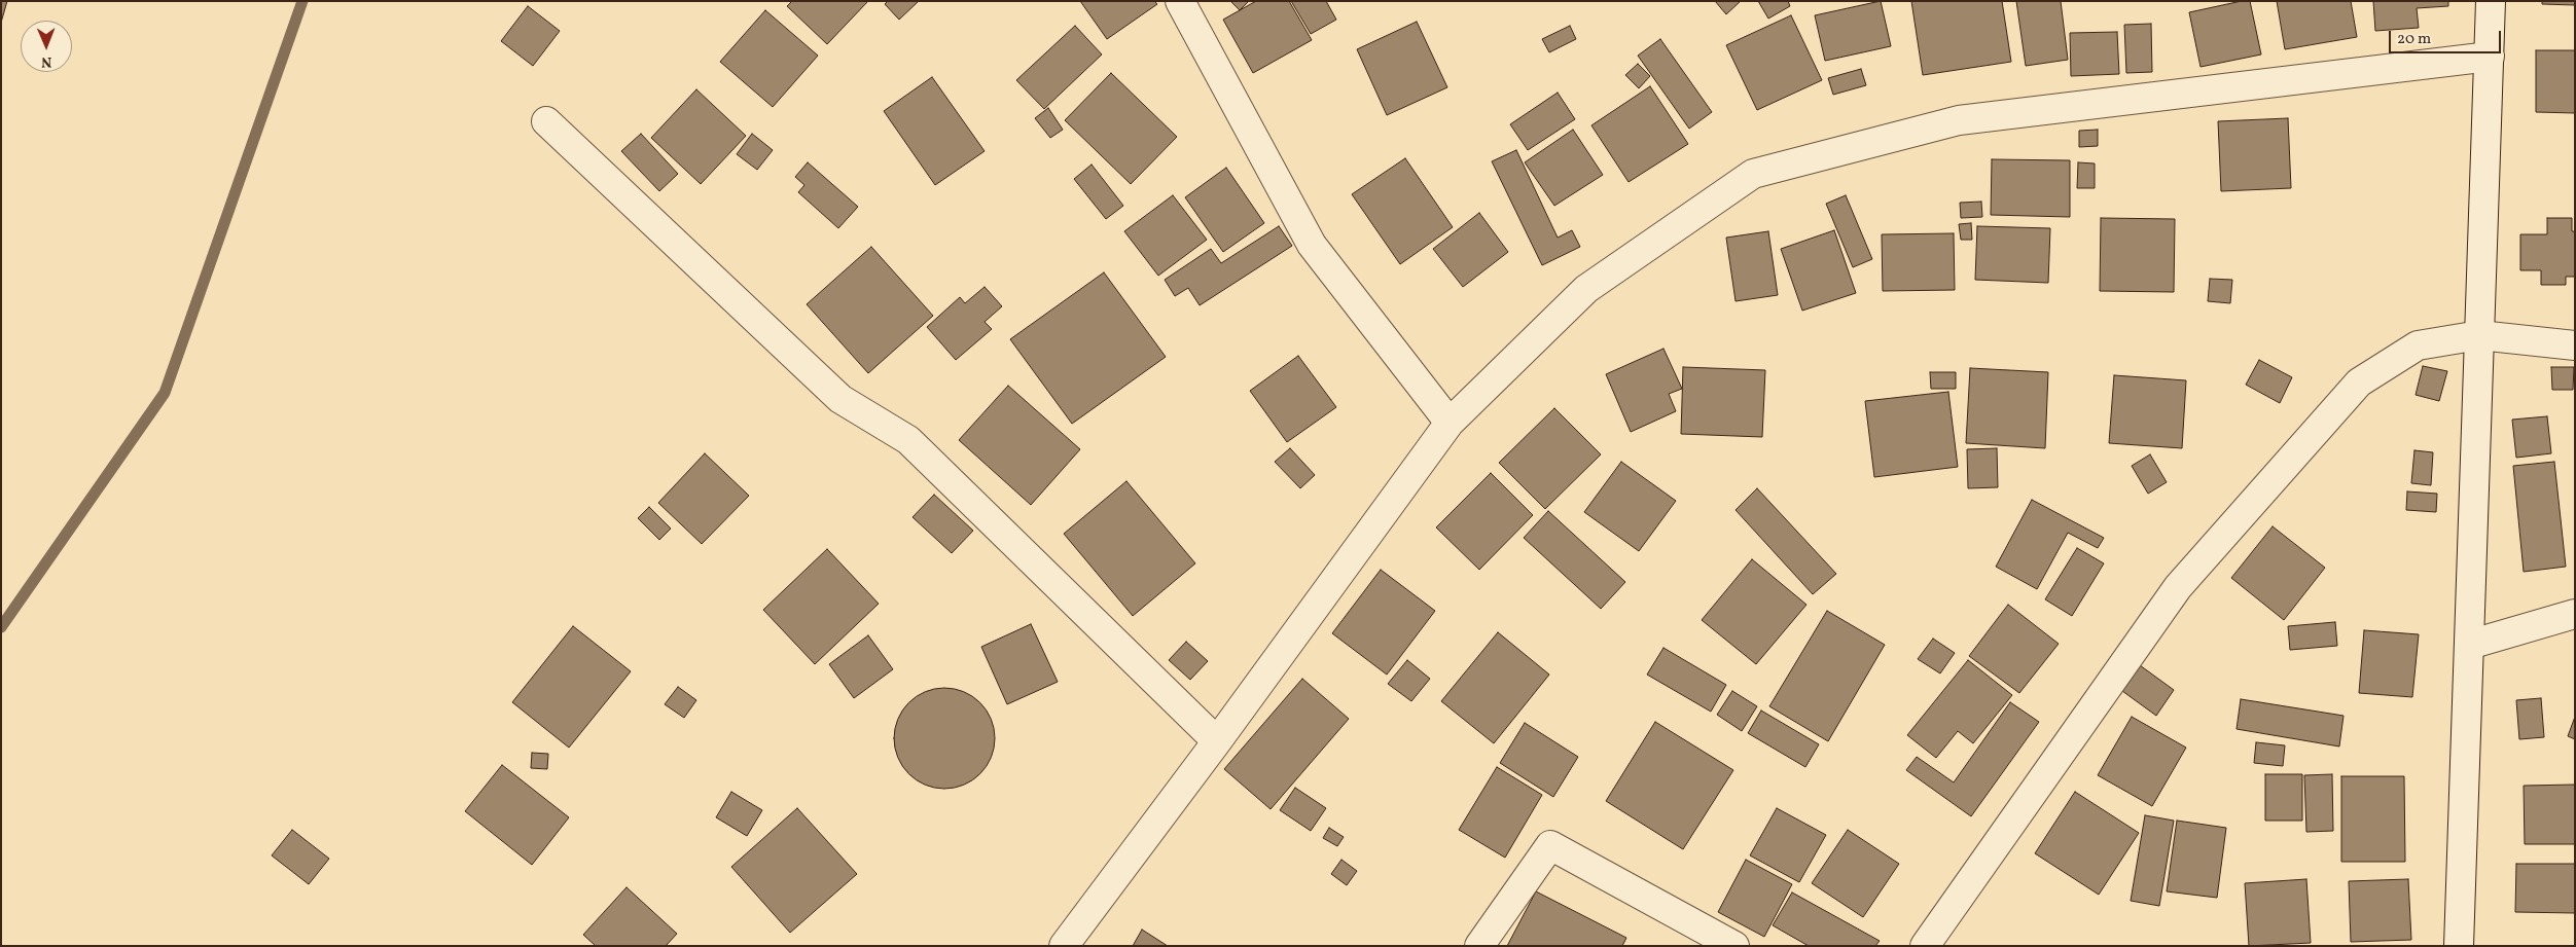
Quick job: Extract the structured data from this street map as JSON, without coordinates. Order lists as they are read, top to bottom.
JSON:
{
  "scale_bar": "20 m",
  "north": "bottom"
}
